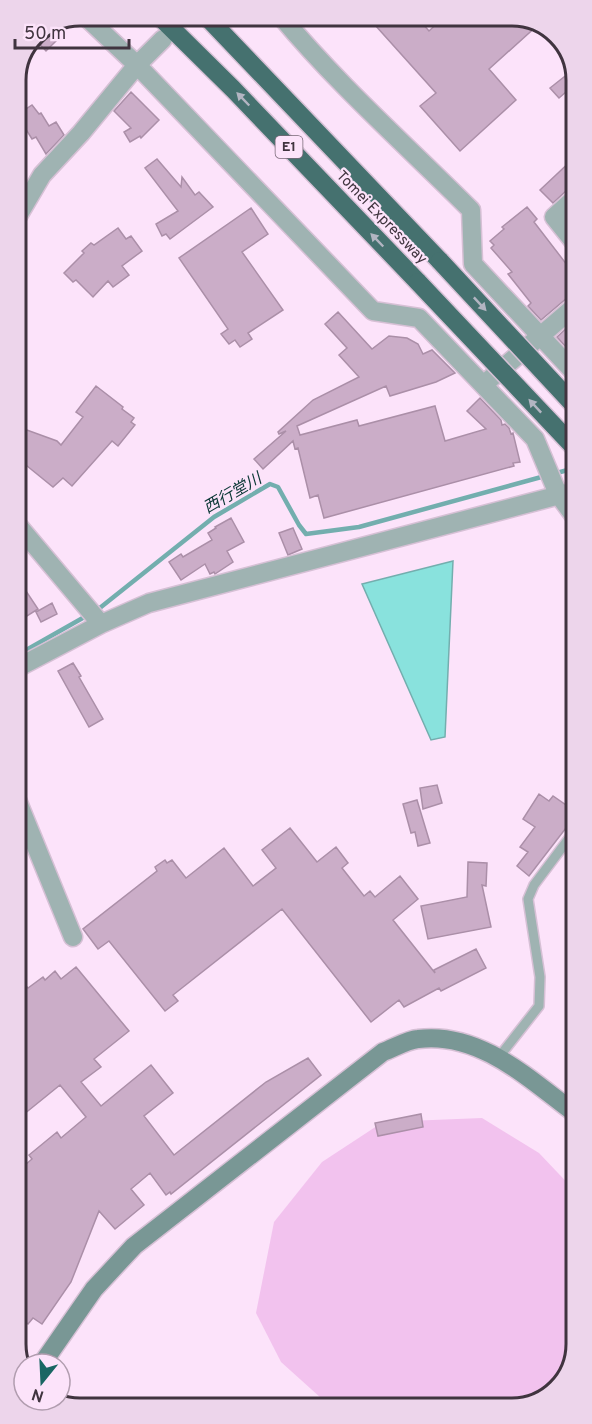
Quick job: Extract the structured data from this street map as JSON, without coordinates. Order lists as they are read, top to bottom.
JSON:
{
  "streets": {
    "highway": ["E1", "Tomei Expressway"]
  },
  "water": ["西行堂川"],
  "scale_bar": "50 m",
  "north": "bottom"
}
